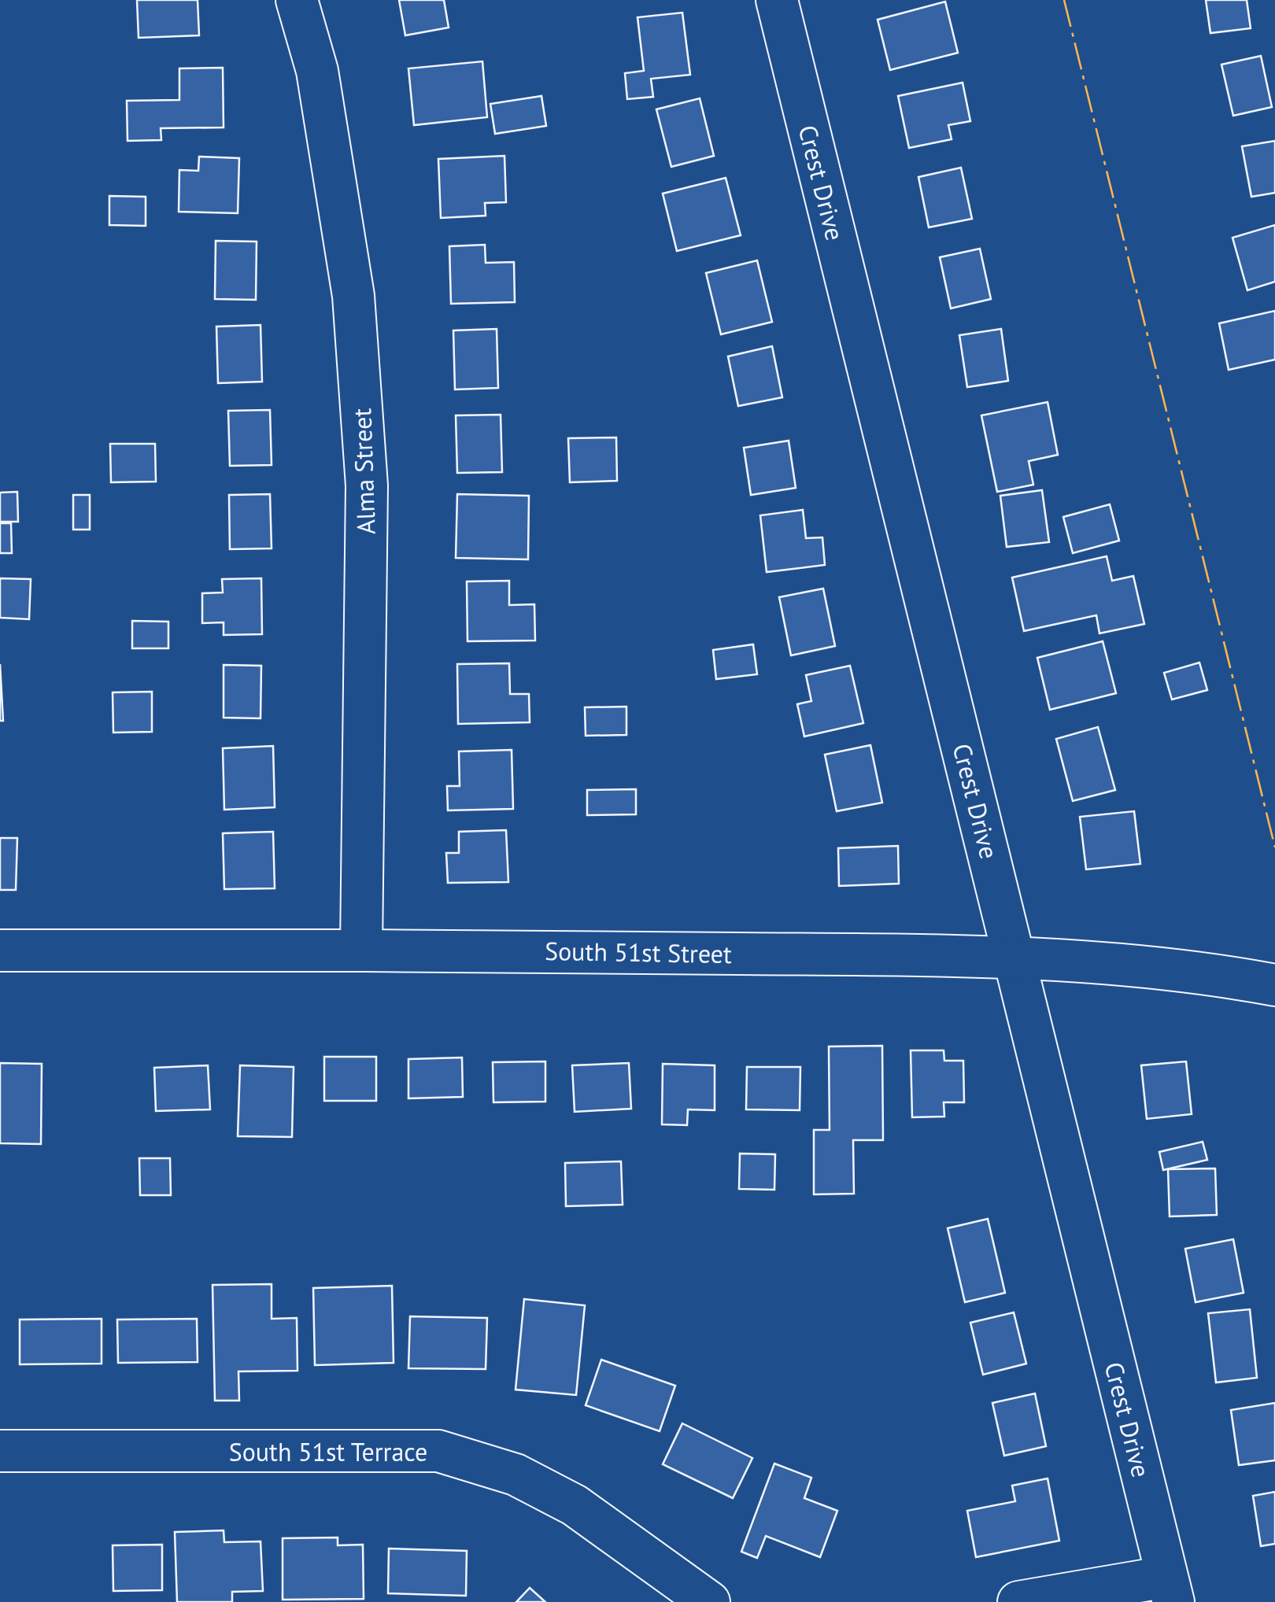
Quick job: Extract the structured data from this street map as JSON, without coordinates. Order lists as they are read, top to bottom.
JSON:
{
  "streets": {
    "street": [
      "Crest Drive",
      "Alma Street",
      "South 51st Street",
      "South 51st Terrace"
    ]
  },
  "crossings": [
    ["Crest Drive", "South 51st Street"],
    ["Alma Street", "South 51st Street"]
  ]
}
